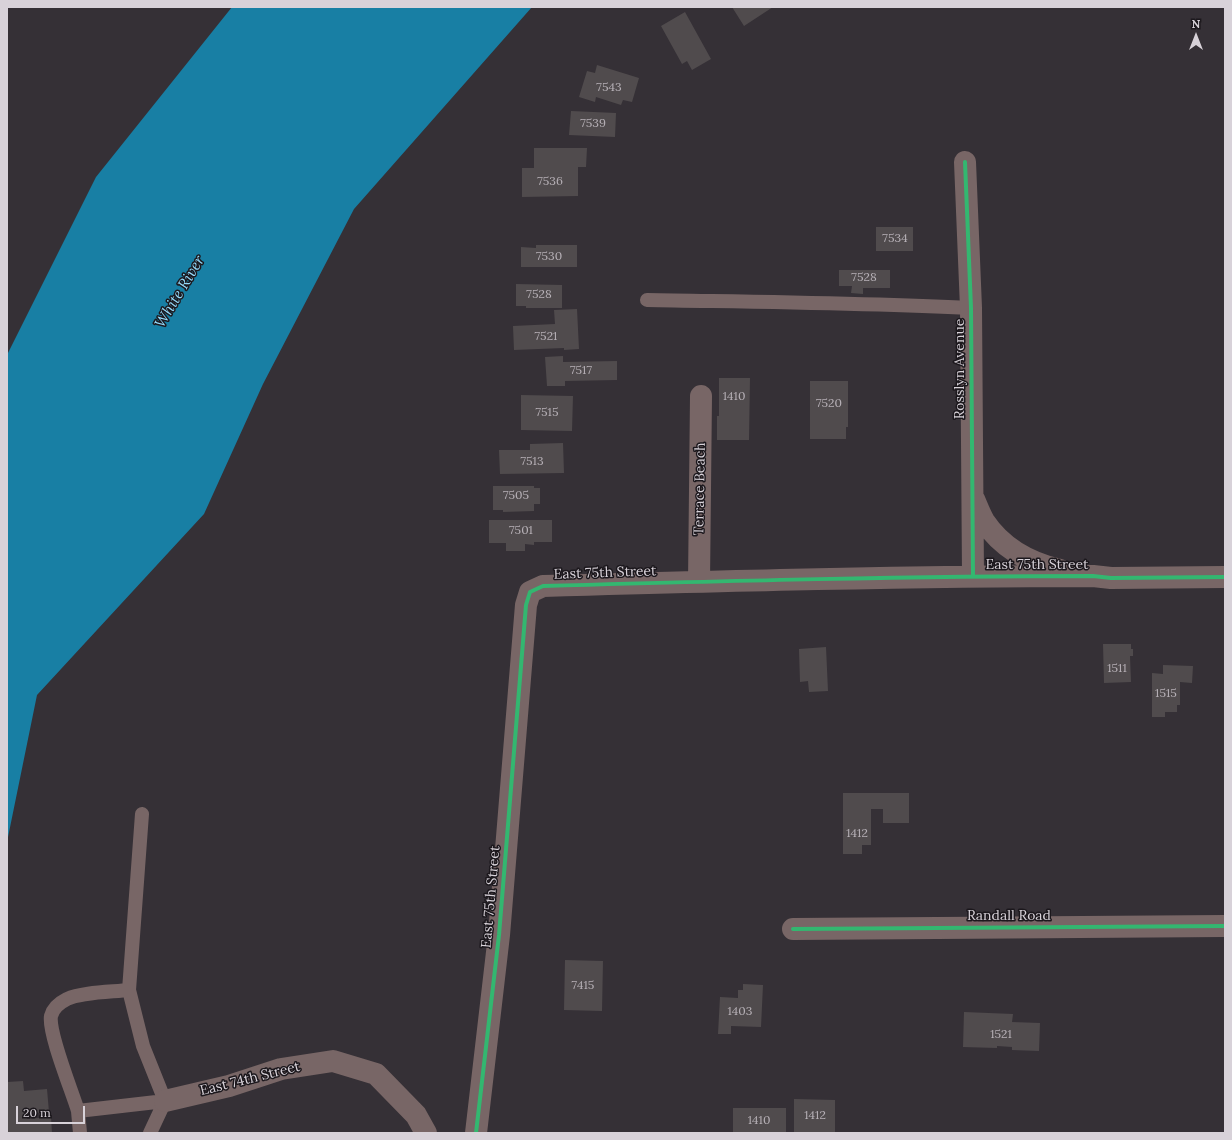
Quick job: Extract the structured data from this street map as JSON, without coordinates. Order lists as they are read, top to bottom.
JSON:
{
  "streets": {
    "street": [
      "Rosslyn Avenue",
      "Terrace Beach",
      "East 75th Street",
      "Randall Road",
      "East 74th Street"
    ]
  },
  "crossings": [
    ["Rosslyn Avenue", "East 75th Street"],
    ["Terrace Beach", "East 75th Street"]
  ],
  "water": ["White River"],
  "house_numbers": [
    "7543",
    "7539",
    "7536",
    "7534",
    "7530",
    "7528",
    "7528",
    "7521",
    "7517",
    "1410",
    "7520",
    "7515",
    "7513",
    "7505",
    "7501",
    "1511",
    "1515",
    "1412",
    "7415",
    "1403",
    "1521",
    "1412",
    "1410"
  ],
  "scale_bar": "20 m",
  "north": "top"
}
